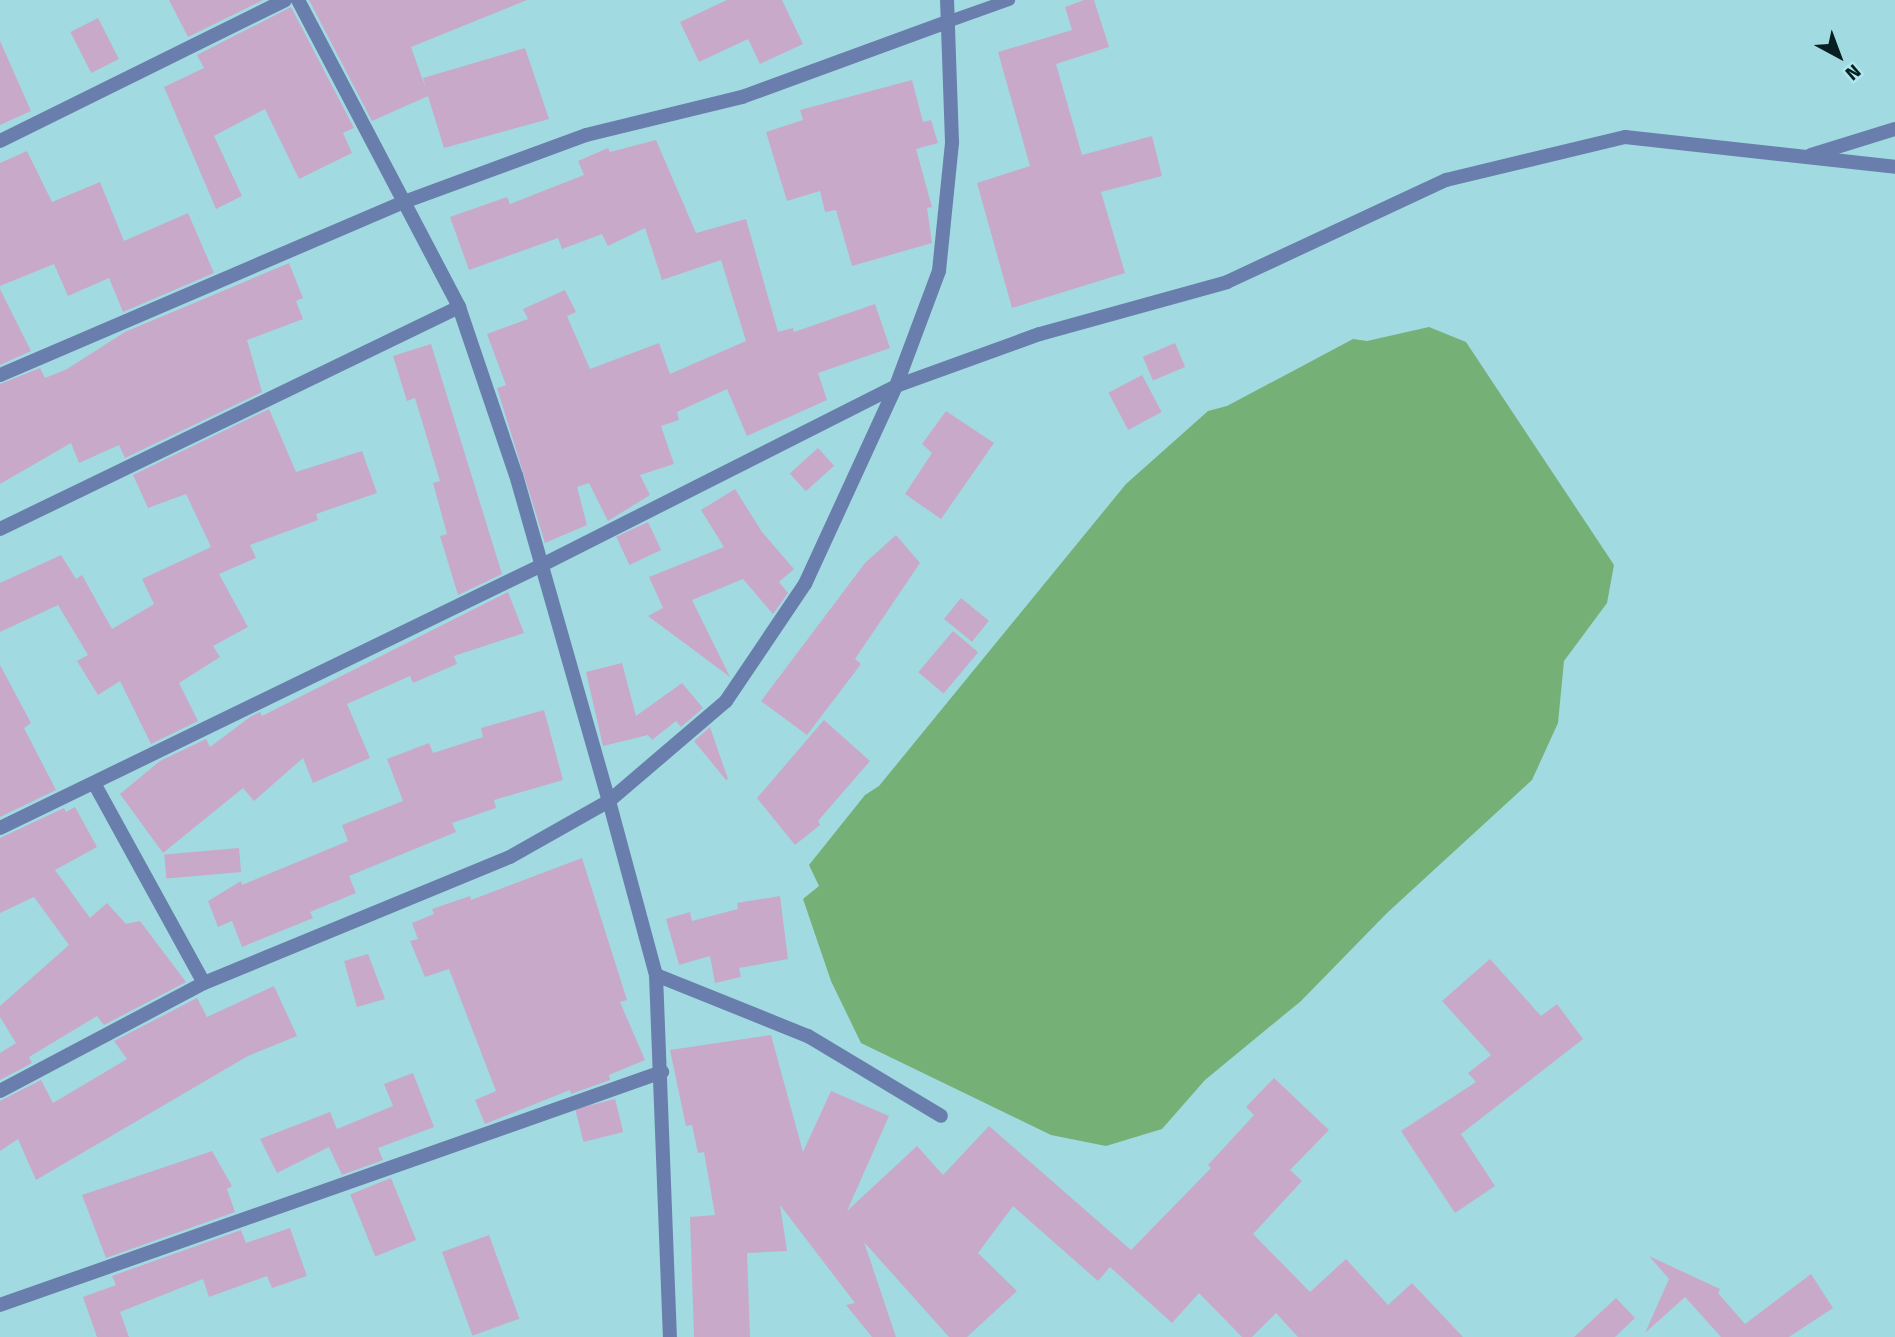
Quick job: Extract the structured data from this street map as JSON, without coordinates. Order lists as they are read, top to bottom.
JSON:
{
  "north": "bottom right"
}
